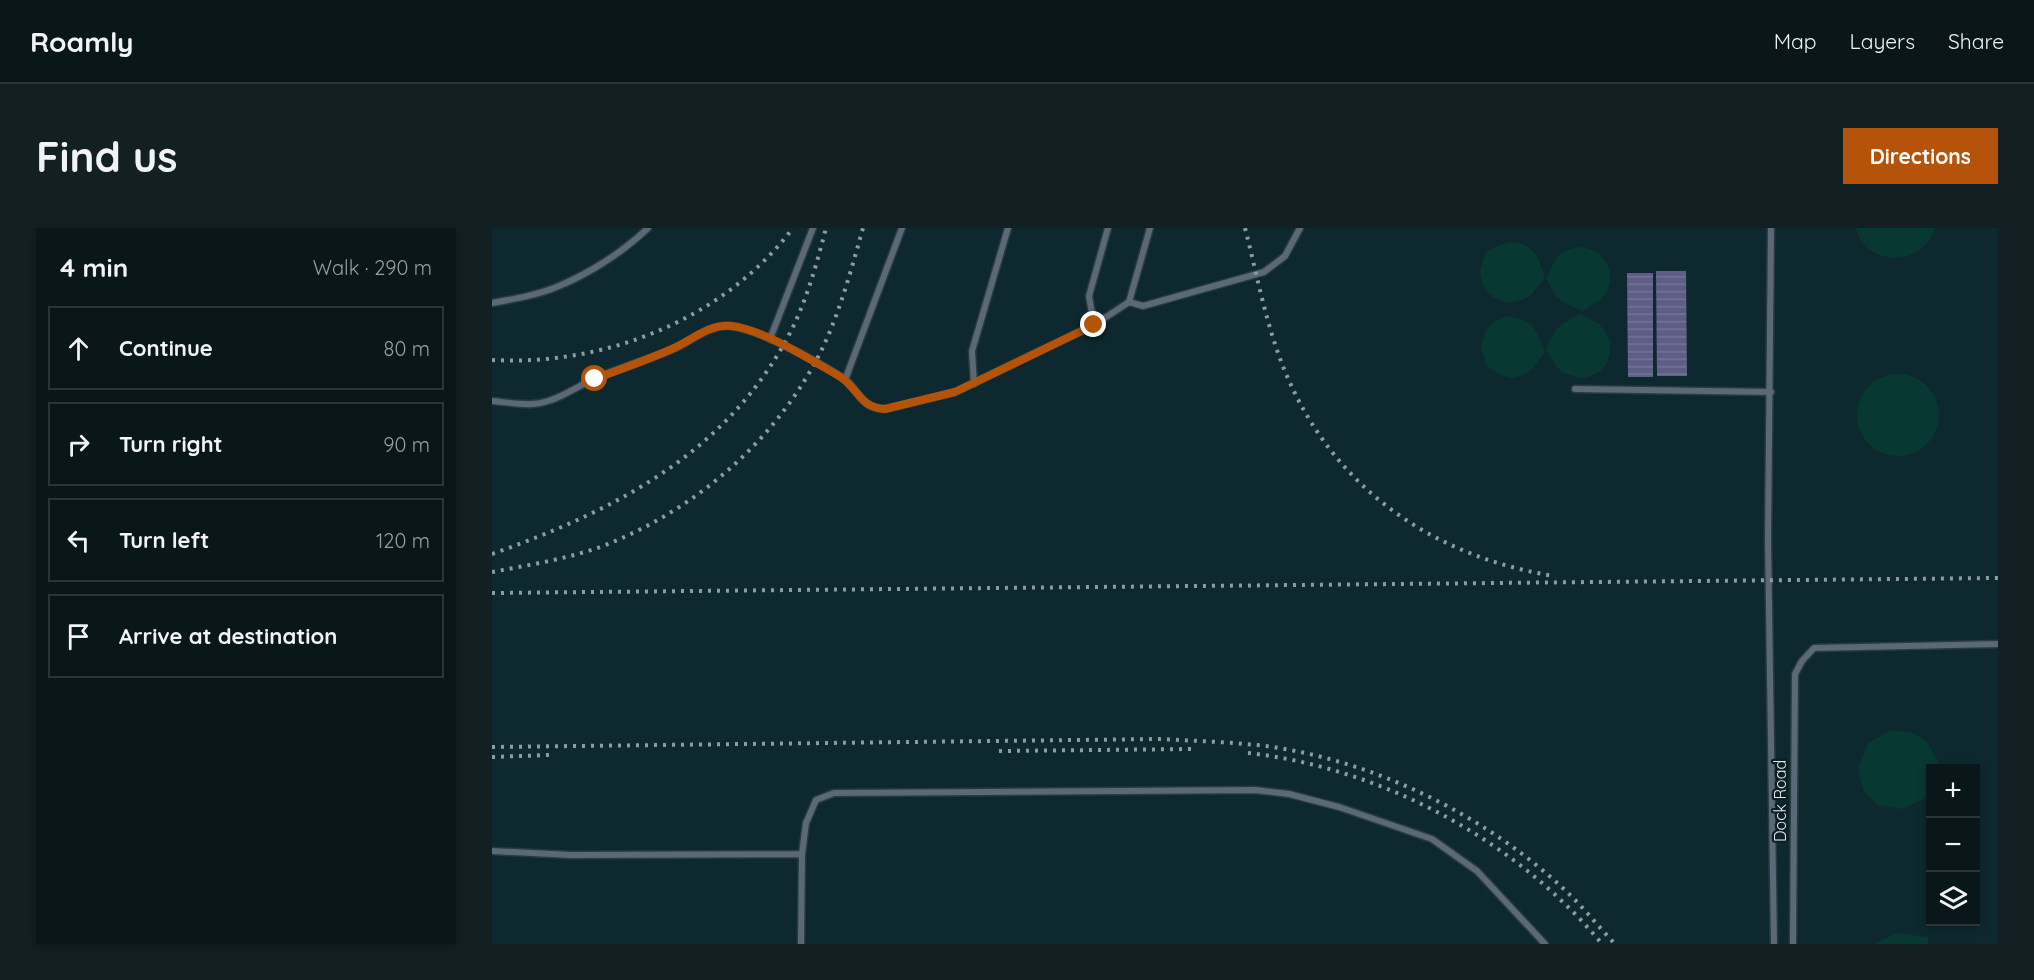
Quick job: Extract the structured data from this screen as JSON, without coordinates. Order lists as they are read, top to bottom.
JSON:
{
  "streets": {
    "lane": ["Dock Road"]
  },
  "page": {
    "header": "Roamly",
    "nav": ["Map", "Layers", "Share"],
    "buttons": "Directions",
    "title": "Find us",
    "heading": ["4 min", "Walk · 290 m"],
    "list": [
      ["Continue", "80 m"],
      ["Turn right", "90 m"],
      ["Turn left", "120 m"],
      "Arrive at destination"
    ],
    "map_buttons": ["+", "−"]
  }
}
